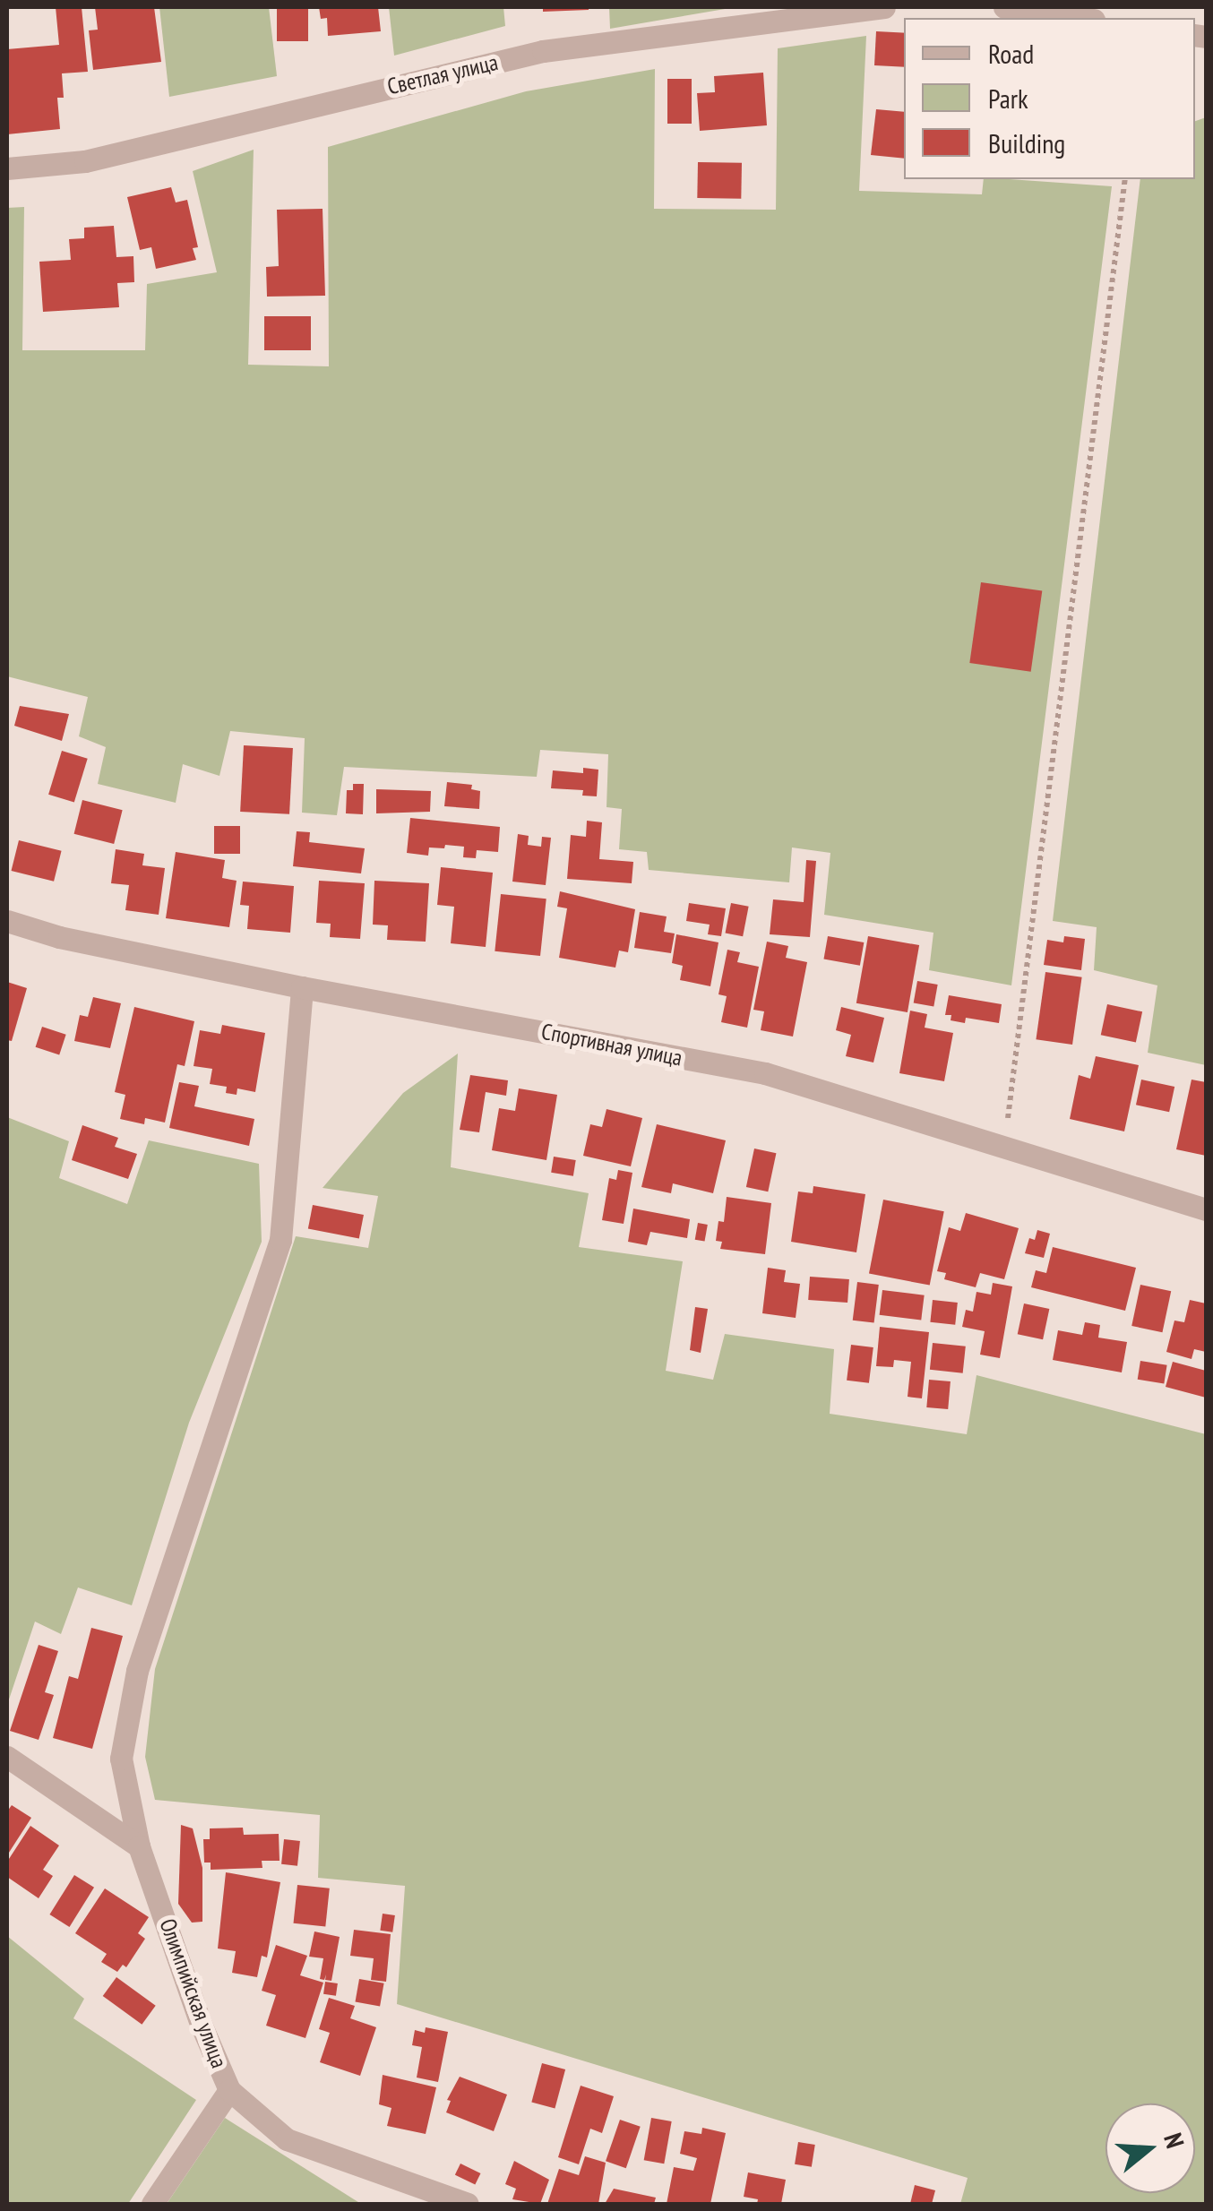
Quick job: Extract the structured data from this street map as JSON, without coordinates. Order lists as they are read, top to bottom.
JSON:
{
  "streets": {
    "street": ["Светлая улица", "Спортивная улица", "Олимпийская улица"]
  },
  "crossings": [
    ["Спортивная улица", "Олимпийская улица"]
  ],
  "legend": ["Road", "Park", "Building"],
  "north": "right"
}
